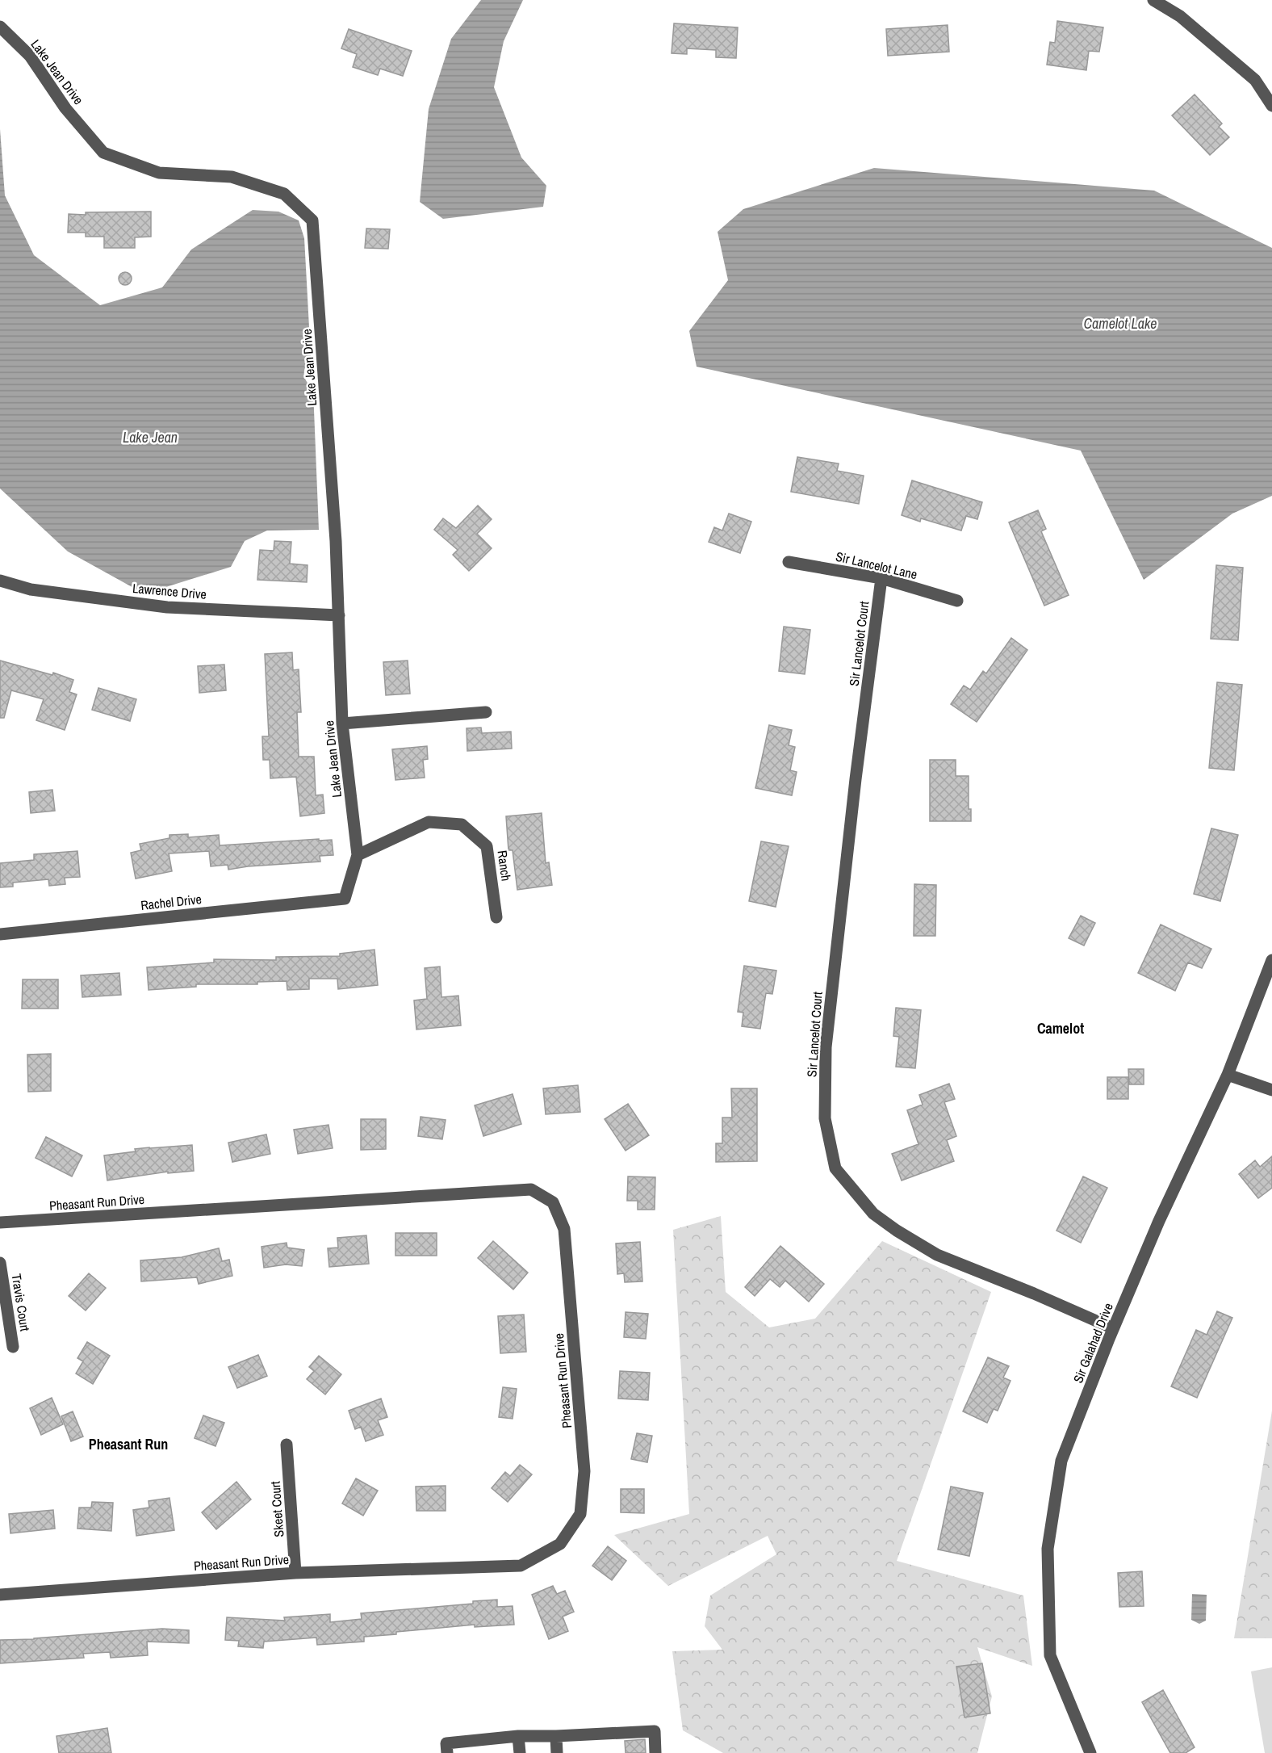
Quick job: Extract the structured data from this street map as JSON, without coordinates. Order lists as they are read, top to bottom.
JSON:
{
  "streets": {
    "street": [
      "Lake Jean Drive",
      "Sir Lancelot Lane",
      "Lawrence Drive",
      "Sir Lancelot Court",
      "Ranch",
      "Rachel Drive",
      "Pheasant Run Drive",
      "Travis Court",
      "Sir Galahad Drive",
      "Skeet Court"
    ]
  },
  "crossings": [
    ["Lake Jean Drive", "Lawrence Drive"],
    ["Lake Jean Drive", "Ranch"],
    ["Lake Jean Drive", "Rachel Drive"],
    ["Sir Lancelot Lane", "Sir Lancelot Court"],
    ["Sir Lancelot Court", "Sir Galahad Drive"],
    ["Pheasant Run Drive", "Skeet Court"]
  ],
  "districts": ["Camelot", "Pheasant Run"],
  "water": ["Camelot Lake", "Lake Jean"]
}
